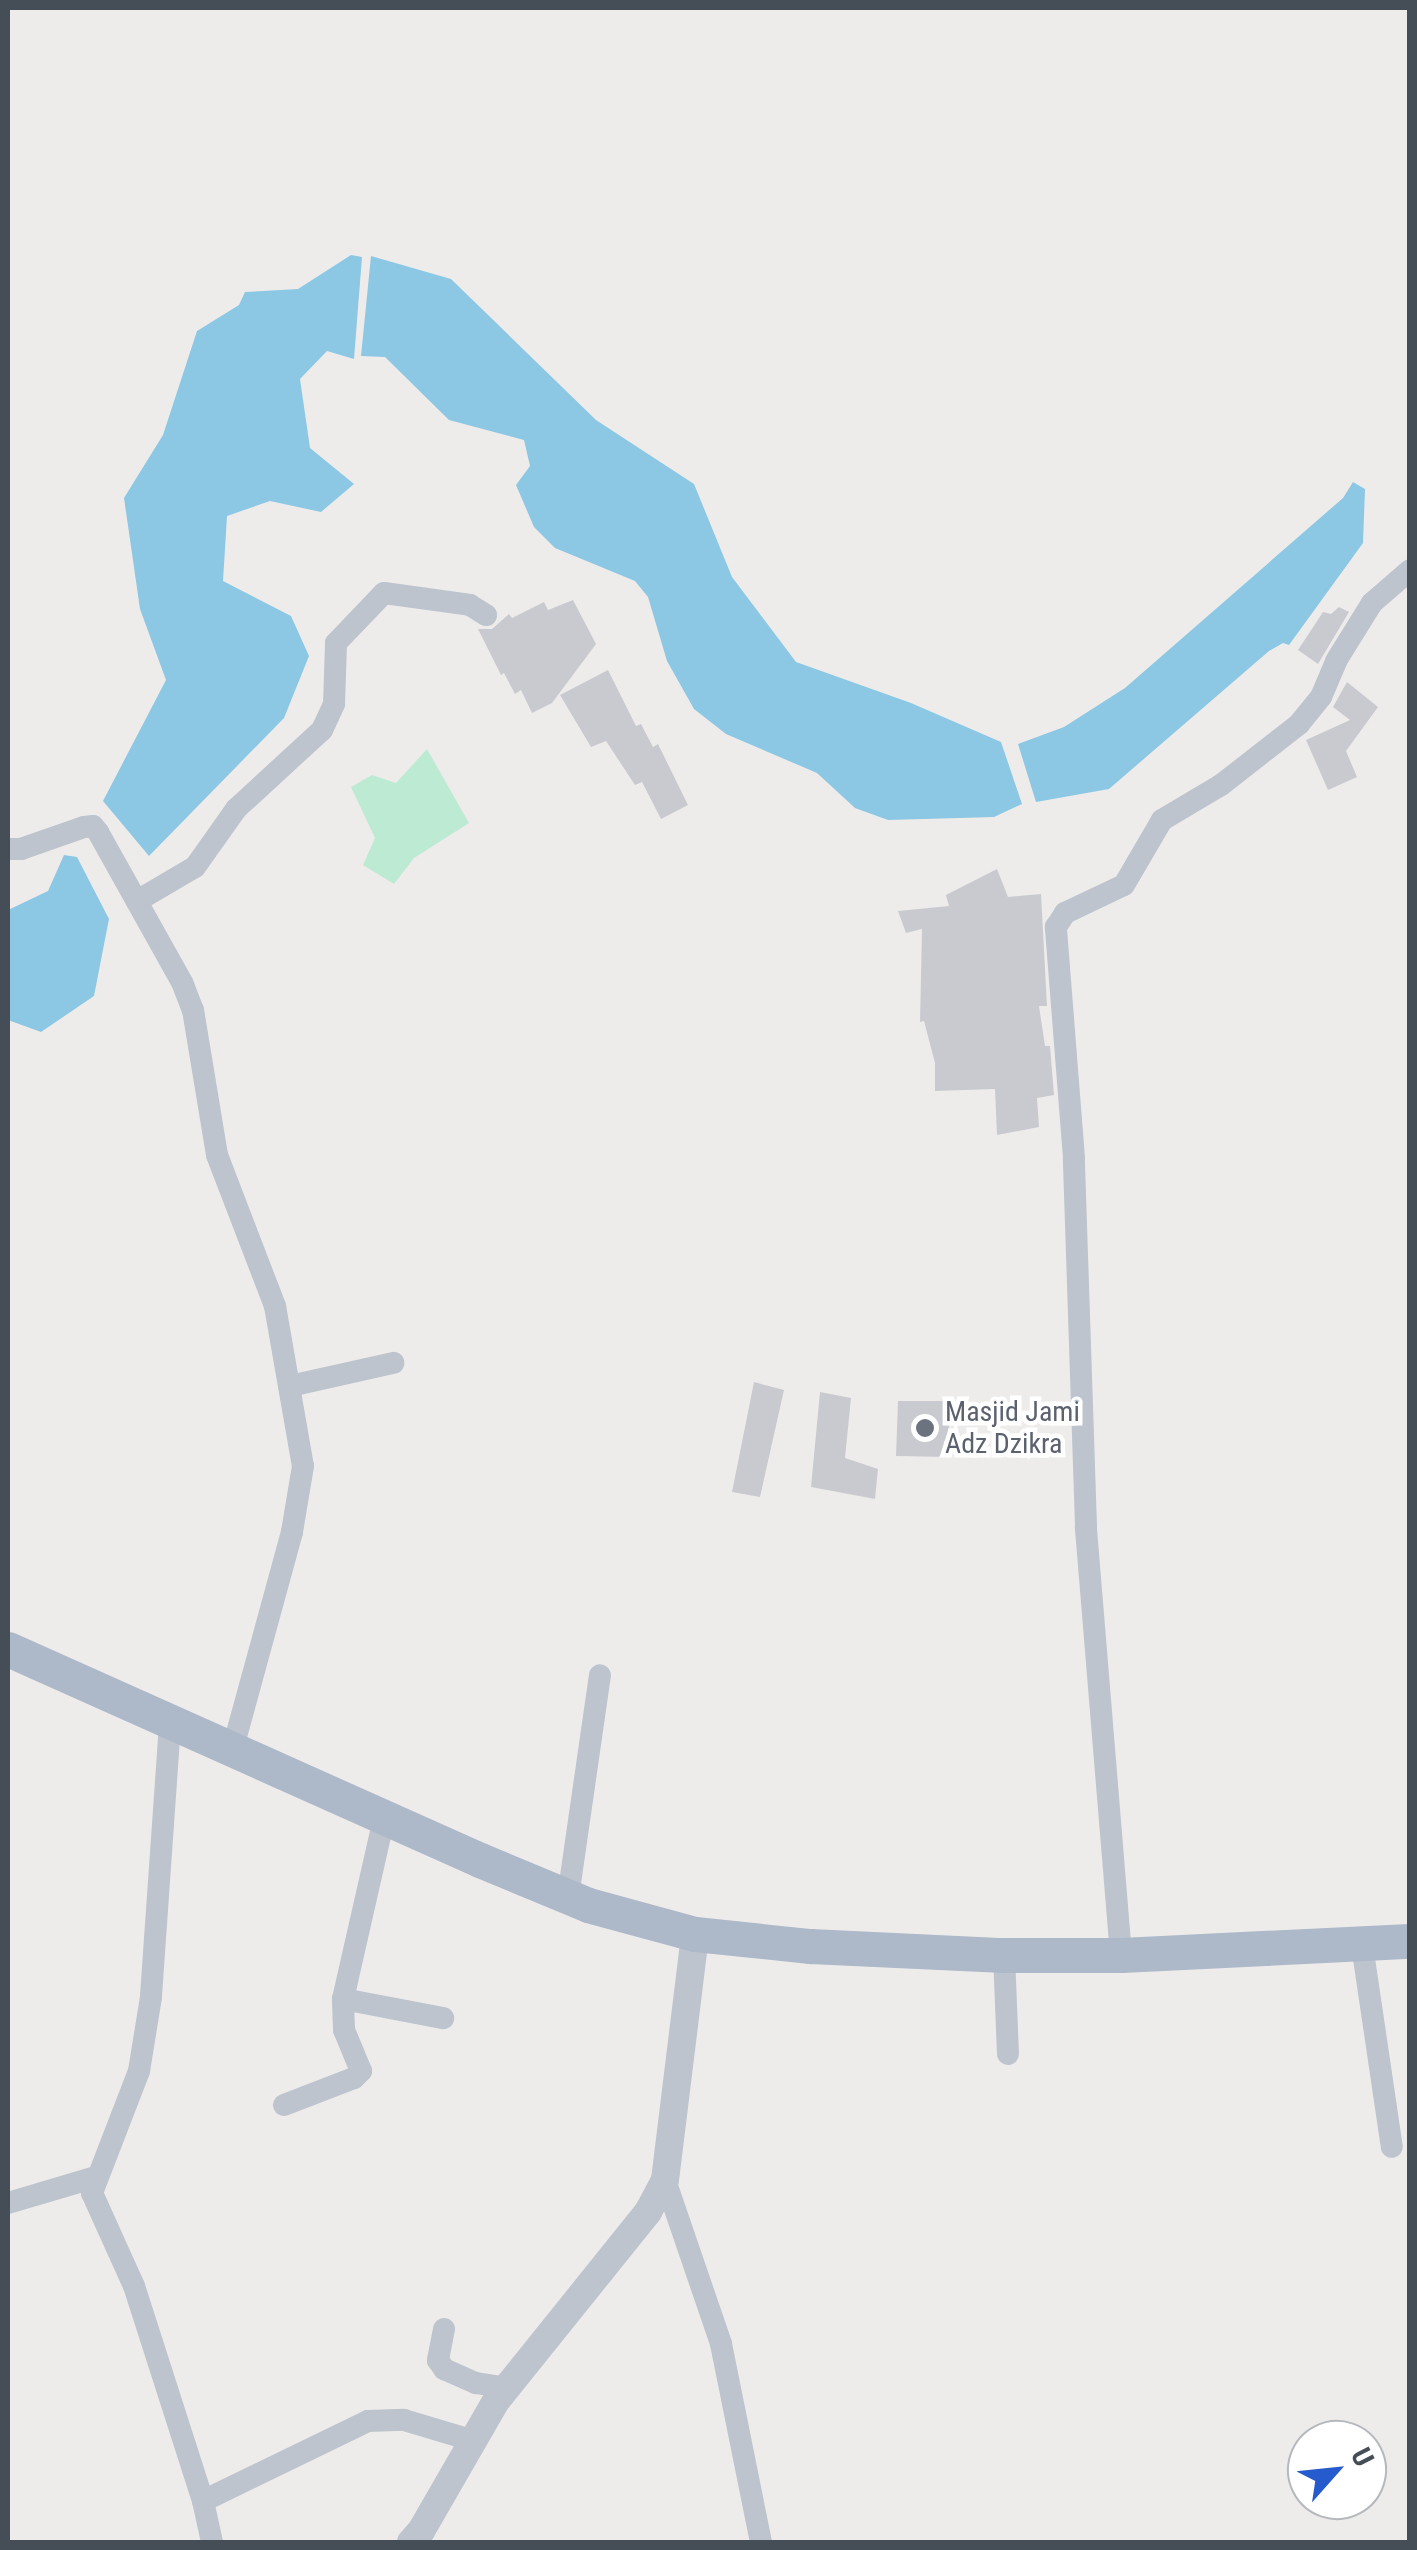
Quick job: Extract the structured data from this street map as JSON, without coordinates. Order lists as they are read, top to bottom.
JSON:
{
  "places": ["Masjid Jami Adz Dzikra"],
  "north": "top right"
}
